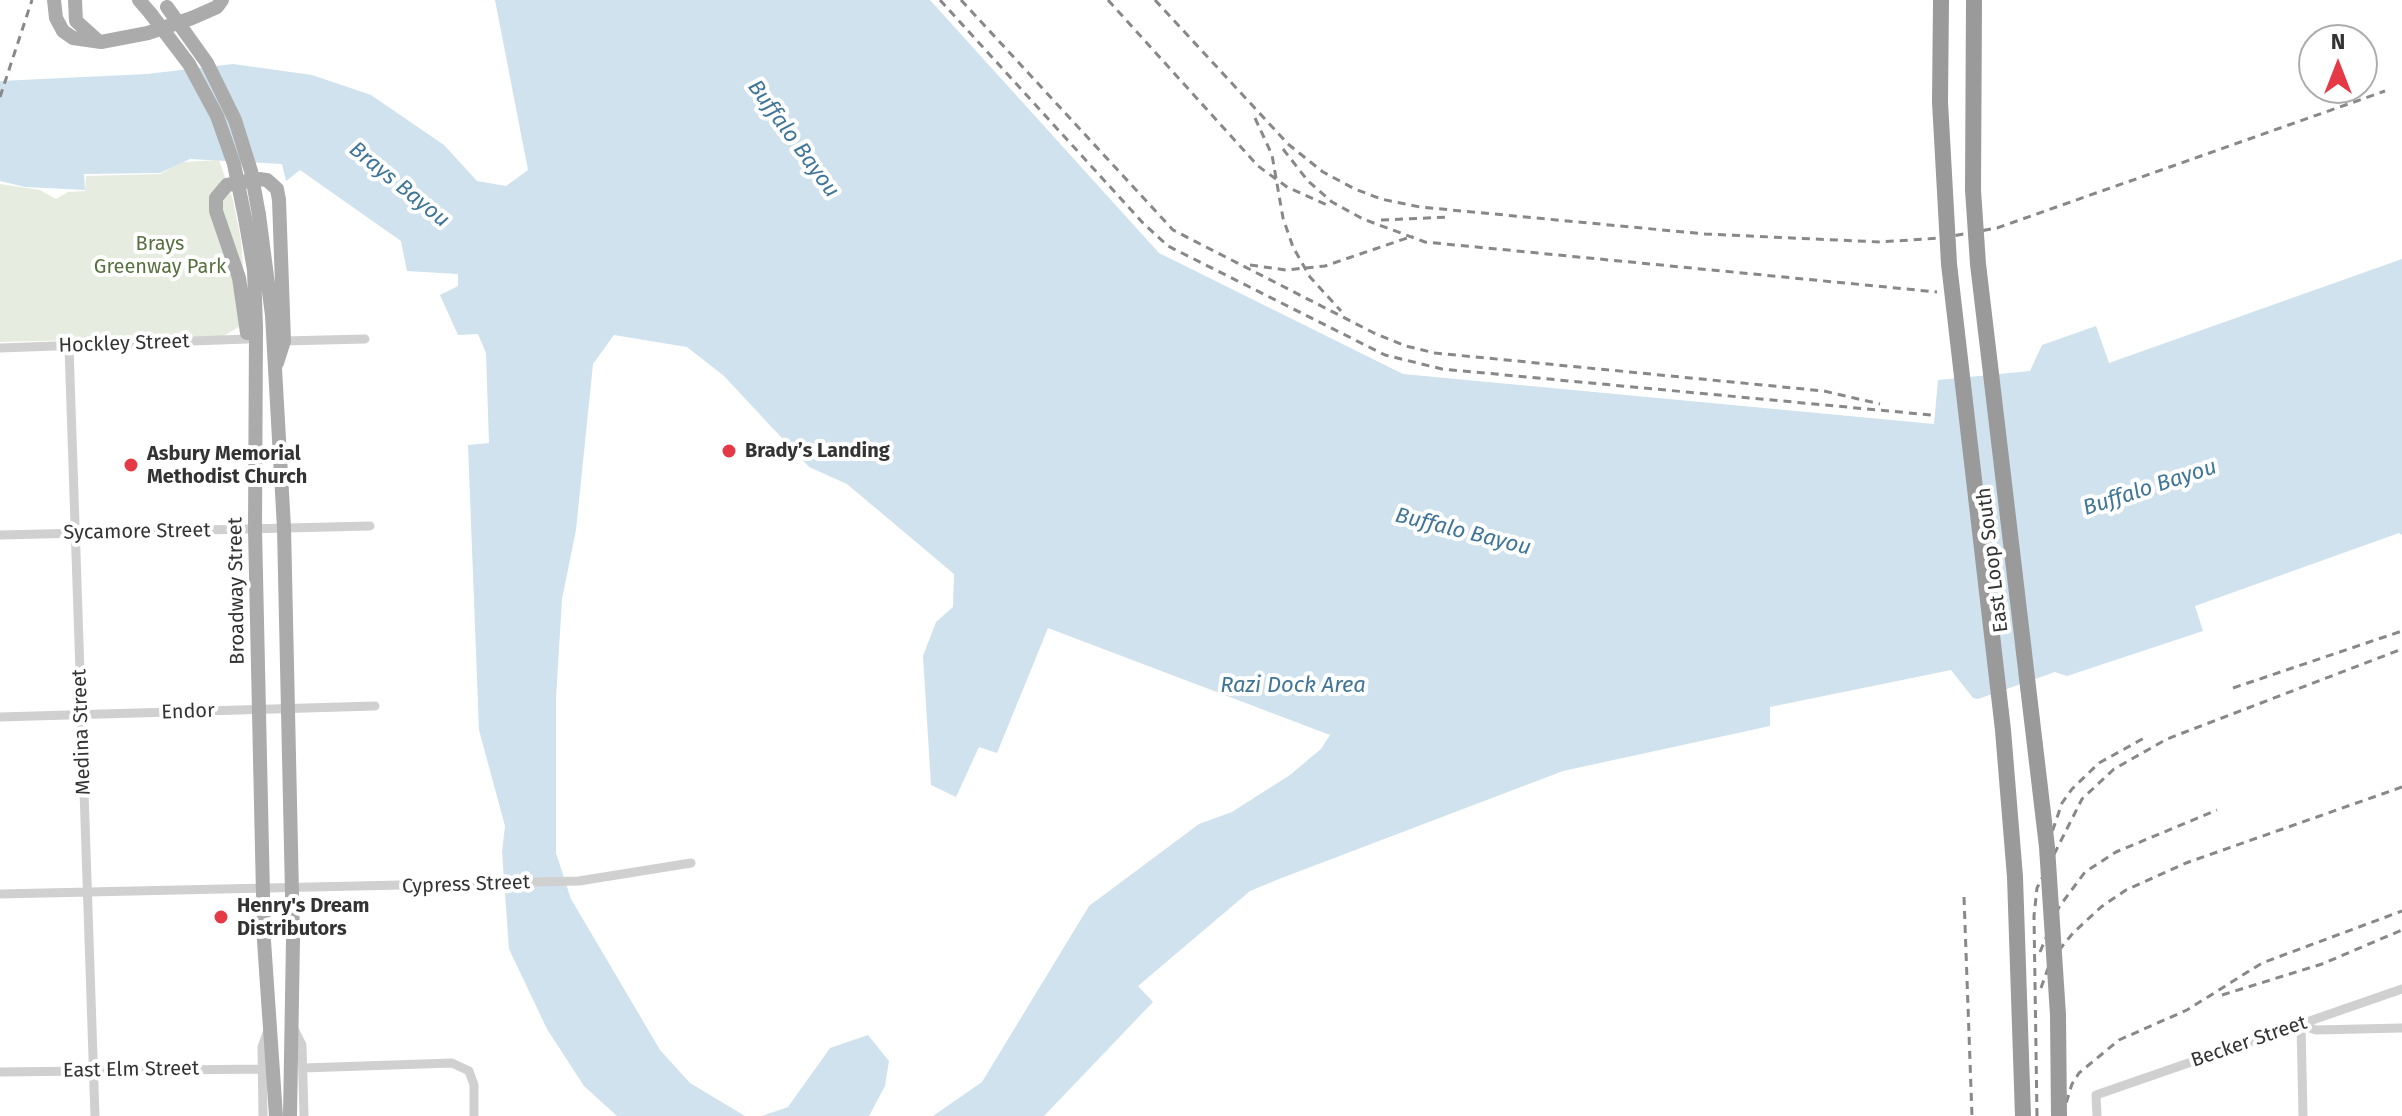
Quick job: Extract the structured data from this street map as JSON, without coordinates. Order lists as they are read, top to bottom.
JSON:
{
  "streets": {
    "highway": ["East Loop South"],
    "main road": ["Broadway Street"],
    "street": [
      "Hockley Street",
      "Sycamore Street",
      "Endor",
      "Medina Street",
      "Cypress Street",
      "Becker Street",
      "East Elm Street"
    ]
  },
  "crossings": [
    ["Hockley Street", "Medina Street"],
    ["Sycamore Street", "Broadway Street"],
    ["Sycamore Street", "Medina Street"],
    ["Broadway Street", "Endor"],
    ["Broadway Street", "Cypress Street"],
    ["Broadway Street", "East Elm Street"],
    ["Endor", "Medina Street"],
    ["Medina Street", "Cypress Street"],
    ["Medina Street", "East Elm Street"]
  ],
  "water": ["Buffalo Bayou", "Brays Bayou", "Razi Dock Area"],
  "parks": ["Brays Greenway Park"],
  "places": ["Brady’s Landing", "Asbury Memorial Methodist Church", "Henry's Dream Distributors"],
  "north": "top"
}
